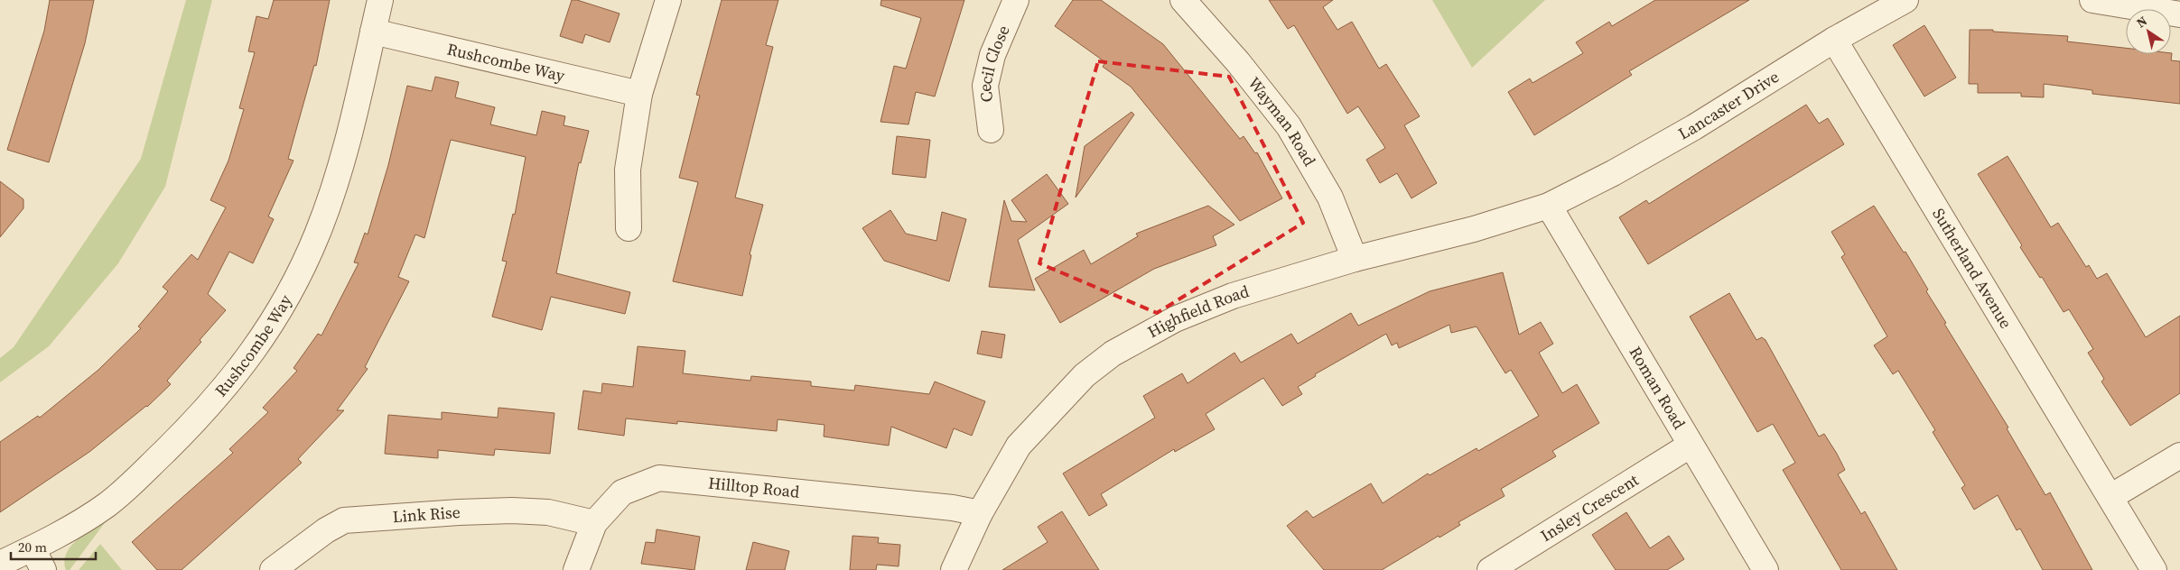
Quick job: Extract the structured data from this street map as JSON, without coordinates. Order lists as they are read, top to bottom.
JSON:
{
  "streets": {
    "street": [
      "Rushcombe Way",
      "Cecil Close",
      "Lancaster Drive",
      "Wayman Road",
      "Sutherland Avenue",
      "Highfield Road",
      "Roman Road",
      "Hilltop Road",
      "Insley Crescent",
      "Link Rise"
    ]
  },
  "crossings": [
    ["Lancaster Drive", "Sutherland Avenue"],
    ["Lancaster Drive", "Highfield Road"],
    ["Lancaster Drive", "Roman Road"],
    ["Wayman Road", "Highfield Road"],
    ["Highfield Road", "Roman Road"],
    ["Highfield Road", "Hilltop Road"],
    ["Roman Road", "Insley Crescent"],
    ["Hilltop Road", "Link Rise"]
  ],
  "scale_bar": "20 m",
  "north": "top left"
}
